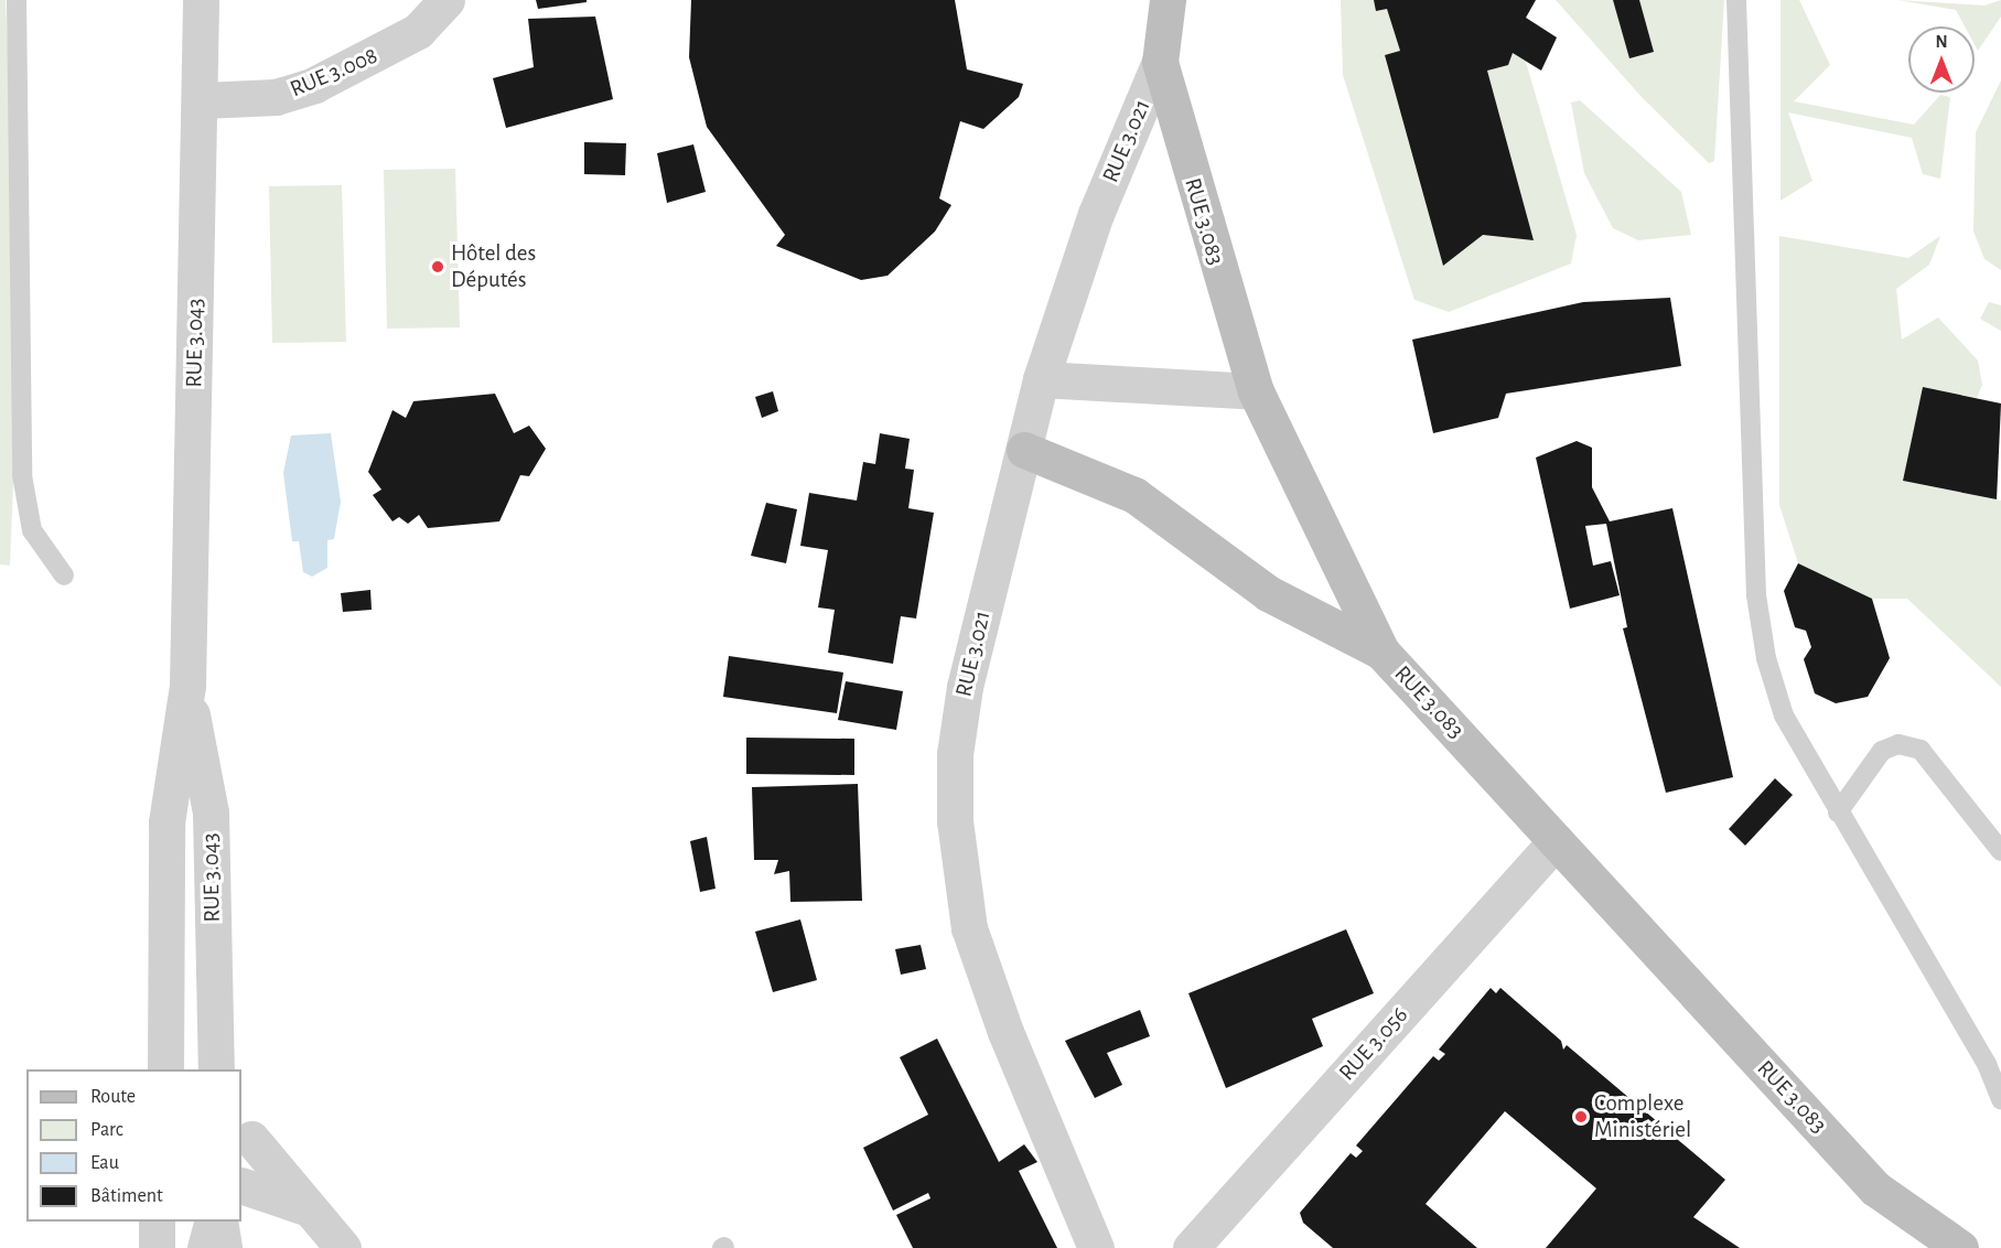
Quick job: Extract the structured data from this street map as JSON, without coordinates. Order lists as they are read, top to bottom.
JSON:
{
  "streets": {
    "main road": ["RUE 3.083"],
    "street": [
      "RUE 3.008",
      "RUE 3.021",
      "RUE 3.043",
      "RUE 3.056"
    ]
  },
  "crossings": [
    ["RUE 3.008", "RUE 3.043"],
    ["RUE 3.021", "RUE 3.083"],
    ["RUE 3.083", "RUE 3.056"]
  ],
  "places": ["Hôtel des Députés", "Complexe Ministériel"],
  "legend": [
    "Route",
    "Parc",
    "Eau",
    "Bâtiment"
  ],
  "north": "top"
}
